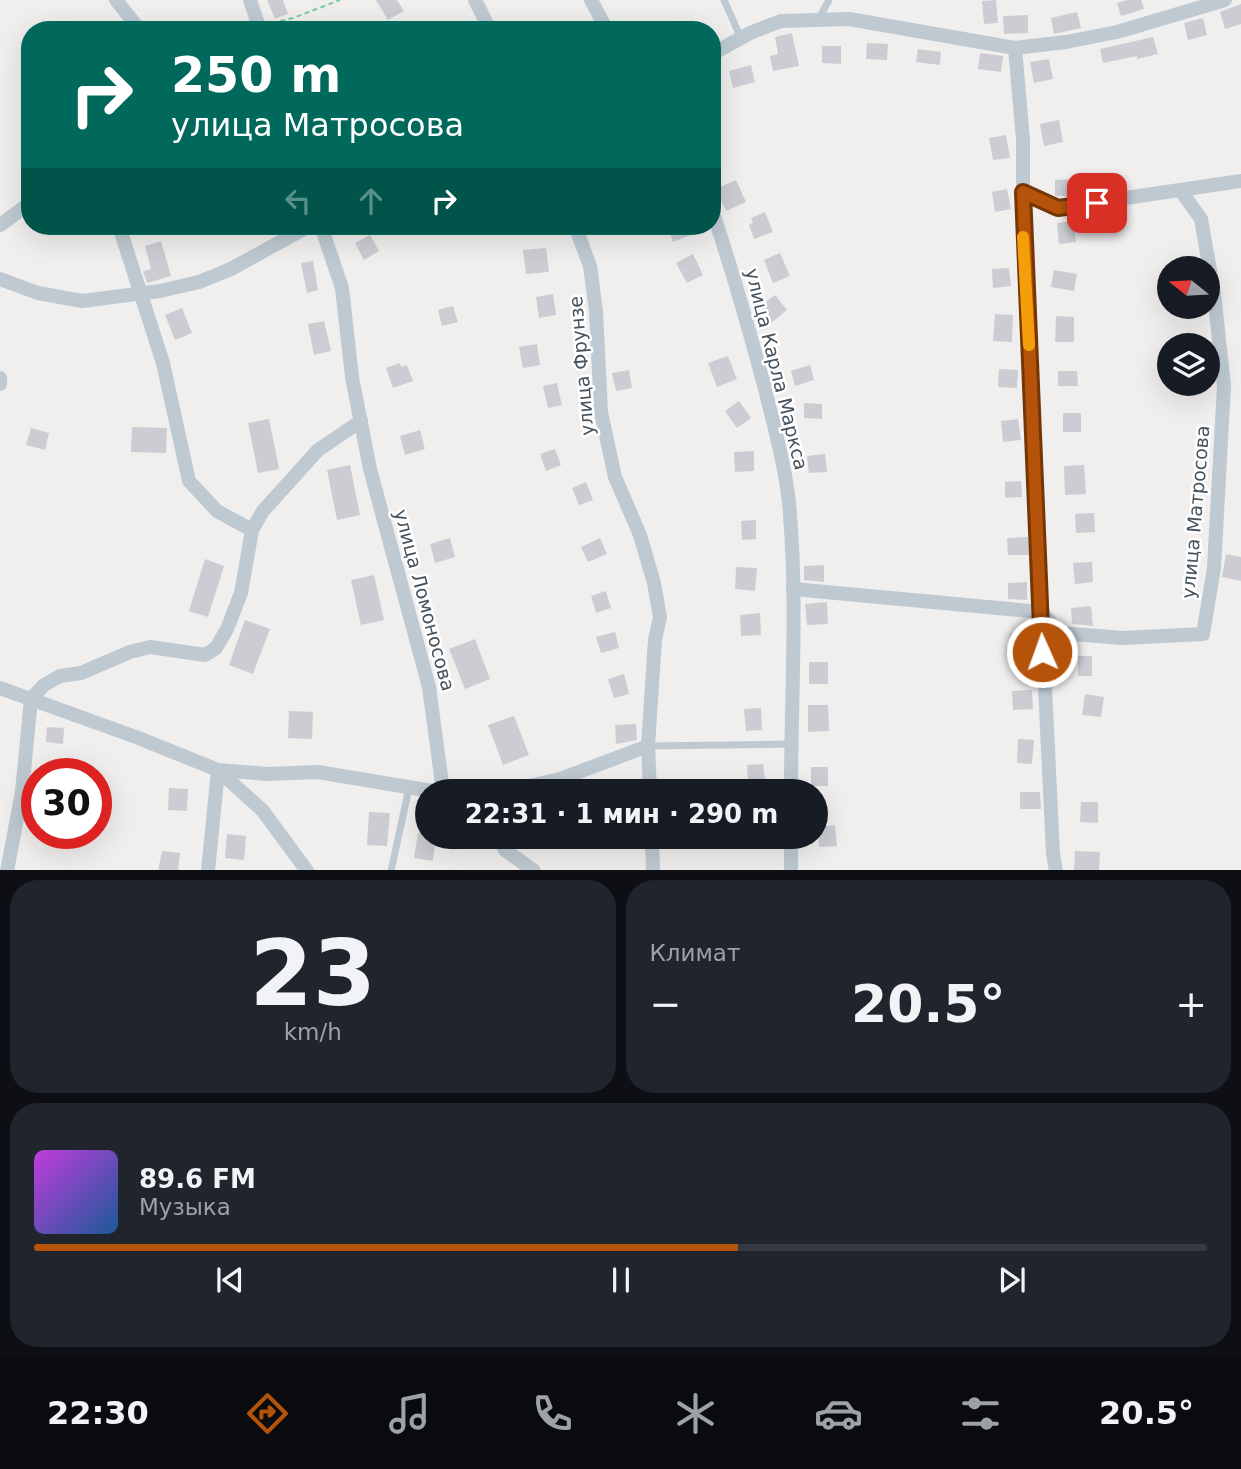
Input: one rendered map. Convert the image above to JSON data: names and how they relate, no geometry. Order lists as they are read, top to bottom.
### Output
{
  "streets": {
    "street": [
      "улица Фрунзе",
      "улица Карла Маркса",
      "улица Матросова",
      "улица Ломоносова"
    ]
  },
  "north": "left",
  "page": {
    "turn": ["250 m", "улица Матросова"],
    "limit": "30",
    "trip": "22:31 · 1 мин · 290 m",
    "tile": [
      ["23", "km/h"],
      "Климат"
    ],
    "heat": ["−", "20.5°", "+"],
    "song": ["89.6 FM", "Музыка"],
    "tabs": ["22:30", "20.5°"]
  }
}
